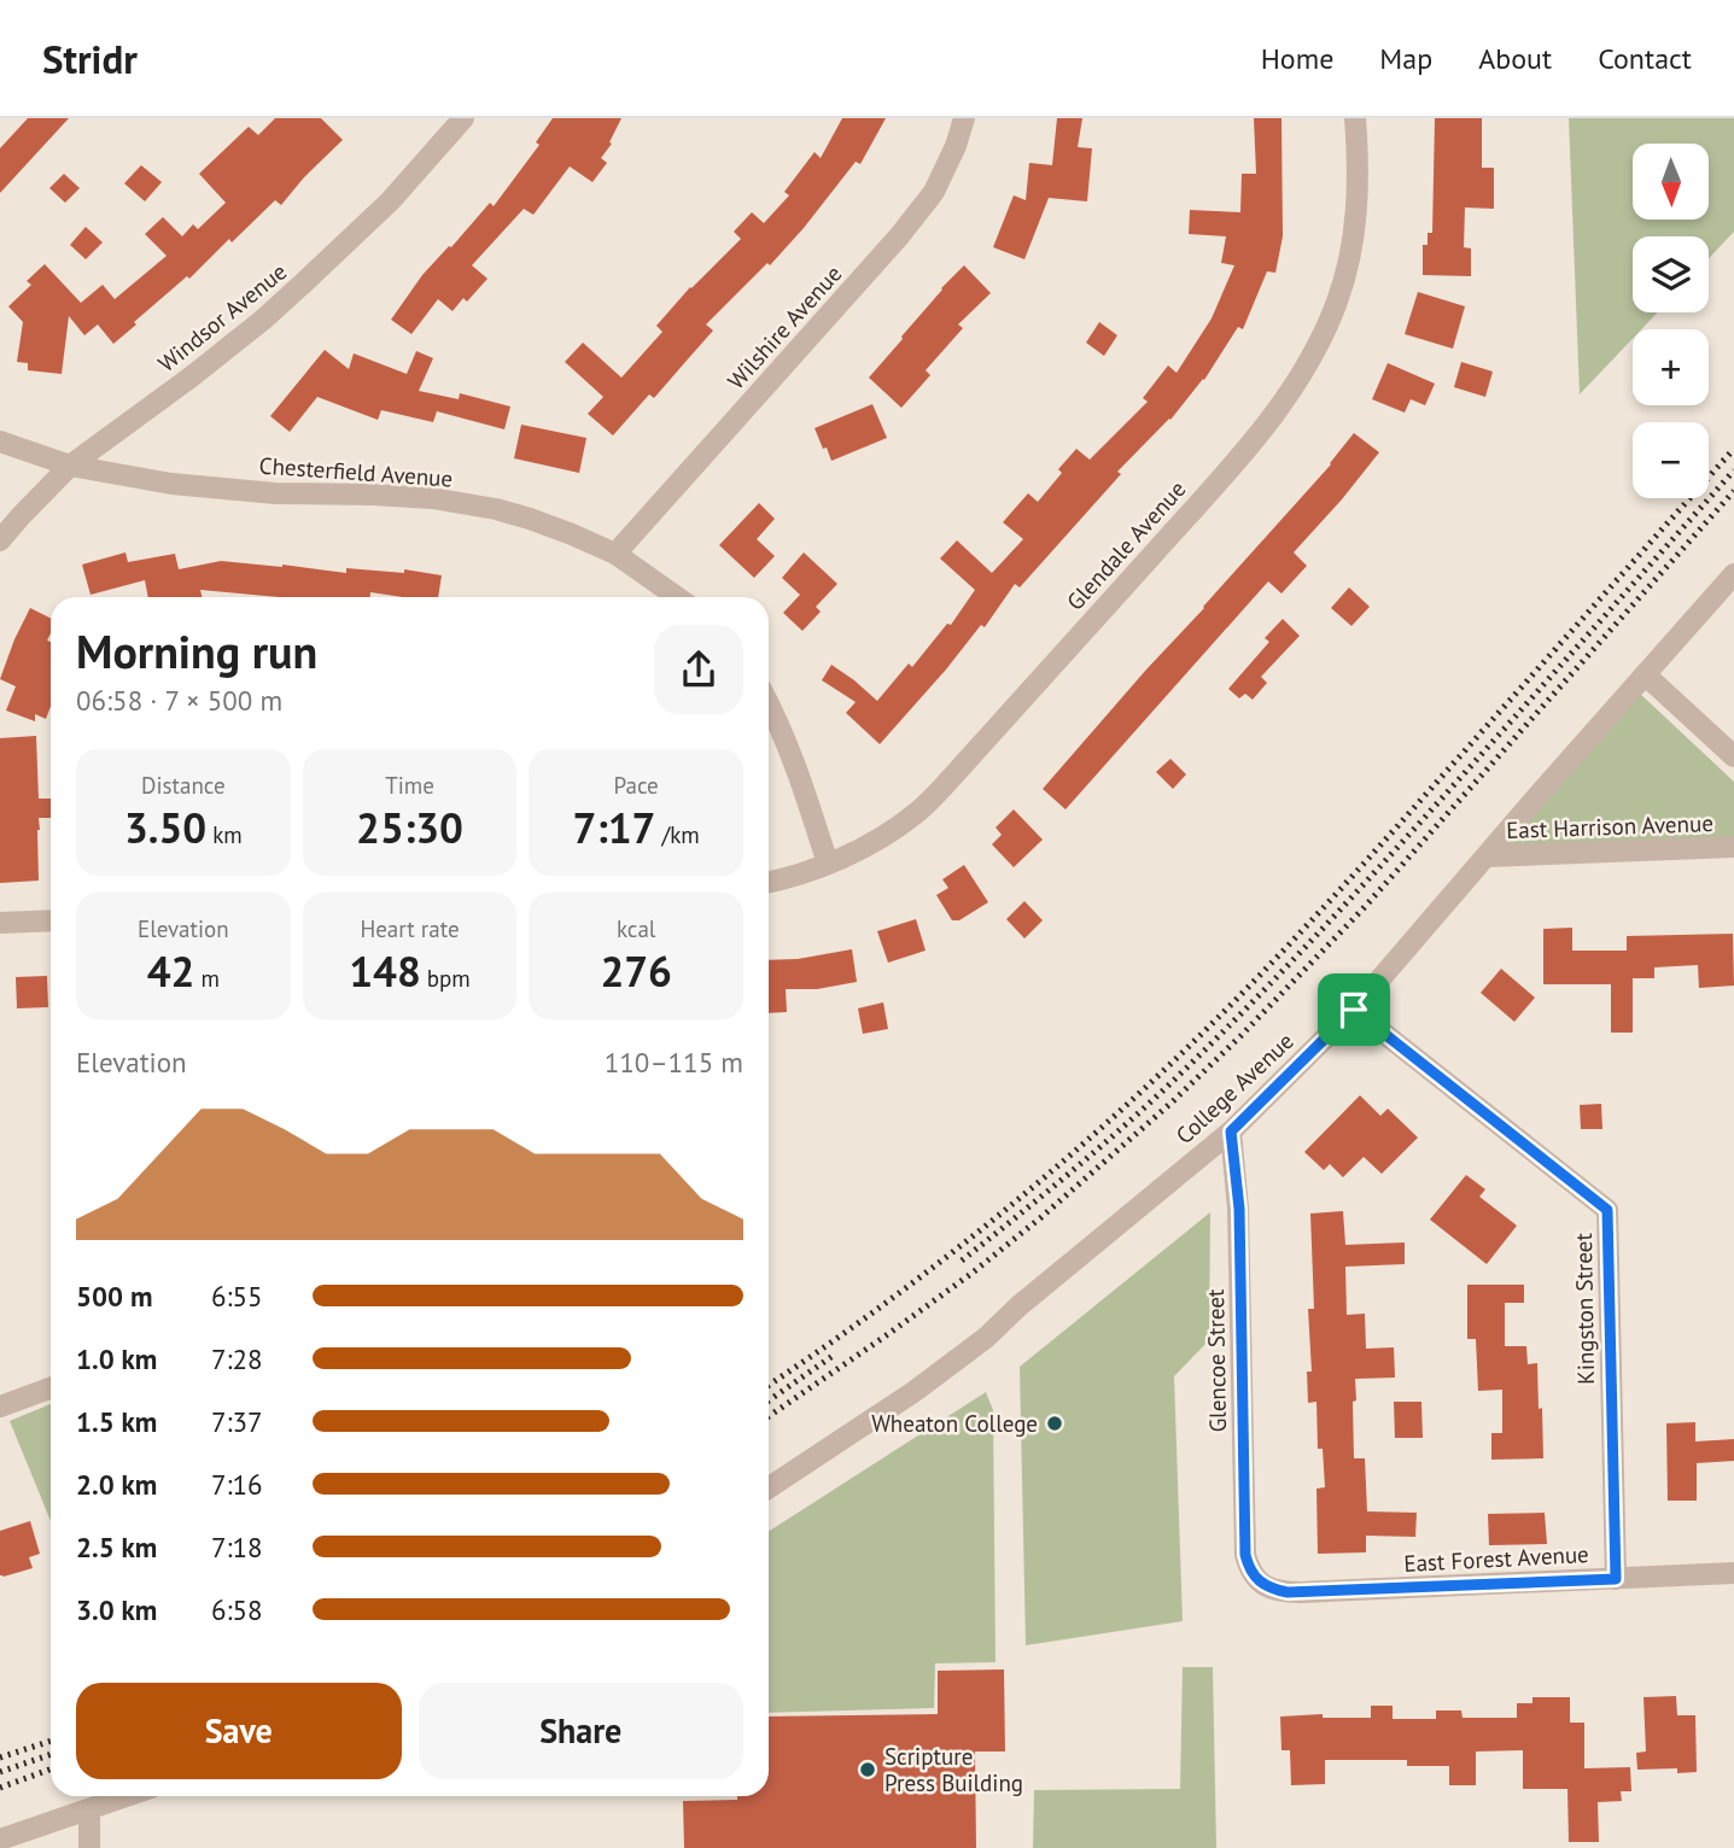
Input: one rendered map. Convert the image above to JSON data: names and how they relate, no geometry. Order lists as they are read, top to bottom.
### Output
{
  "streets": {
    "street": [
      "Windsor Avenue",
      "Wilshire Avenue",
      "Chesterfield Avenue",
      "Glendale Avenue",
      "East Harrison Avenue",
      "College Avenue",
      "Kingston Street",
      "Glencoe Street",
      "East Forest Avenue"
    ]
  },
  "crossings": [
    ["Windsor Avenue", "Chesterfield Avenue"],
    ["Wilshire Avenue", "Chesterfield Avenue"],
    ["East Harrison Avenue", "College Avenue"],
    ["College Avenue", "Kingston Street"],
    ["College Avenue", "Glencoe Street"],
    ["Kingston Street", "East Forest Avenue"],
    ["Glencoe Street", "East Forest Avenue"]
  ],
  "places": ["Wheaton College", "Scripture Press Building"],
  "north": "bottom",
  "page": {
    "header": "Stridr",
    "nav": [
      "Home",
      "Map",
      "About",
      "Contact"
    ],
    "map_buttons": ["+", "−"],
    "heading": ["Morning run", "06:58 · 7 × 500 m"],
    "stats": [
      ["Distance", "3.50 km"],
      ["Time", "25:30"],
      ["Pace", "7:17 /km"],
      ["Elevation", "42 m"],
      ["Heart rate", "148 bpm"],
      ["kcal", "276"]
    ],
    "chart": ["Elevation", "110–115 m"],
    "list": [
      {
        "name": "500 m",
        "note": "6:55"
      },
      {
        "name": "1.0 km",
        "note": "7:28"
      },
      {
        "name": "1.5 km",
        "note": "7:37"
      },
      {
        "name": "2.0 km",
        "note": "7:16"
      },
      {
        "name": "2.5 km",
        "note": "7:18"
      },
      {
        "name": "3.0 km",
        "note": "6:58"
      }
    ],
    "buttons": ["Save", "Share"]
  }
}
